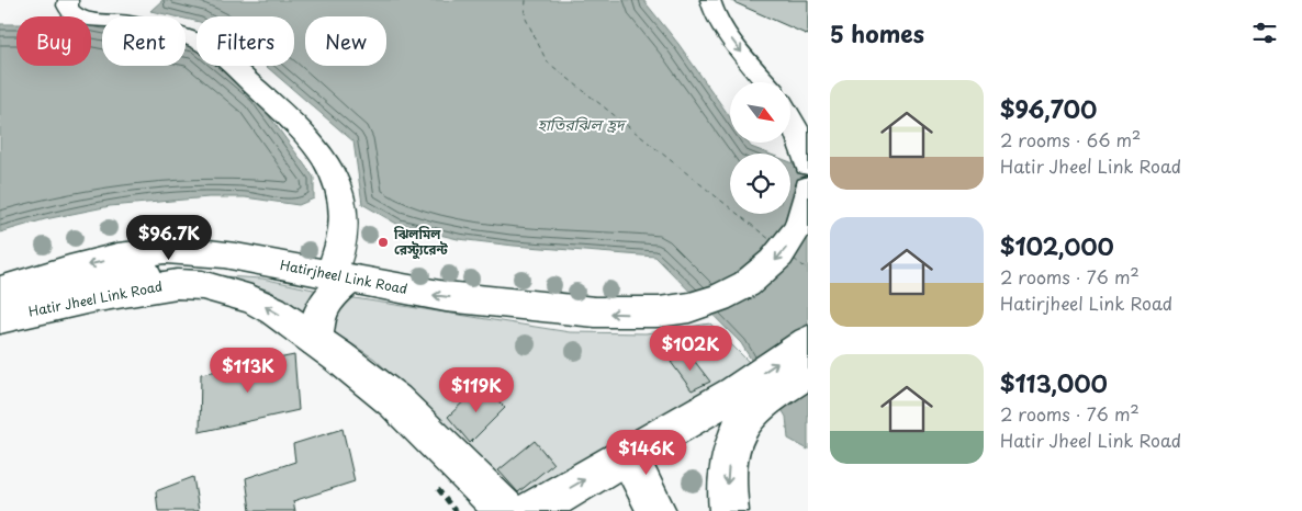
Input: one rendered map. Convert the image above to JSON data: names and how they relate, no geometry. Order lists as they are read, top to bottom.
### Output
{
  "streets": {
    "main road": ["Hatirjheel Link Road", "Hatir Jheel Link Road"]
  },
  "crossings": [
    ["Hatirjheel Link Road", "Hatir Jheel Link Road"]
  ],
  "water": ["হাতিরঝিল হ্রদ"],
  "places": ["ঝিলমিল রেস্ট্যুরেন্ট"],
  "north": "bottom right",
  "page": {
    "heading": "5 homes",
    "chip": [
      "Buy",
      "Rent",
      "Filters",
      "New"
    ],
    "list": [
      {
        "name": "$96,700",
        "note": "2 rooms · 66 m² · Hatir Jheel Link Road"
      },
      {
        "name": "$102,000",
        "note": "2 rooms · 76 m² · Hatirjheel Link Road"
      },
      {
        "name": "$113,000",
        "note": "2 rooms · 76 m² · Hatir Jheel Link Road"
      }
    ],
    "price": [
      "$96.7K",
      "$102K",
      "$113K",
      "$119K",
      "$146K"
    ]
  }
}
